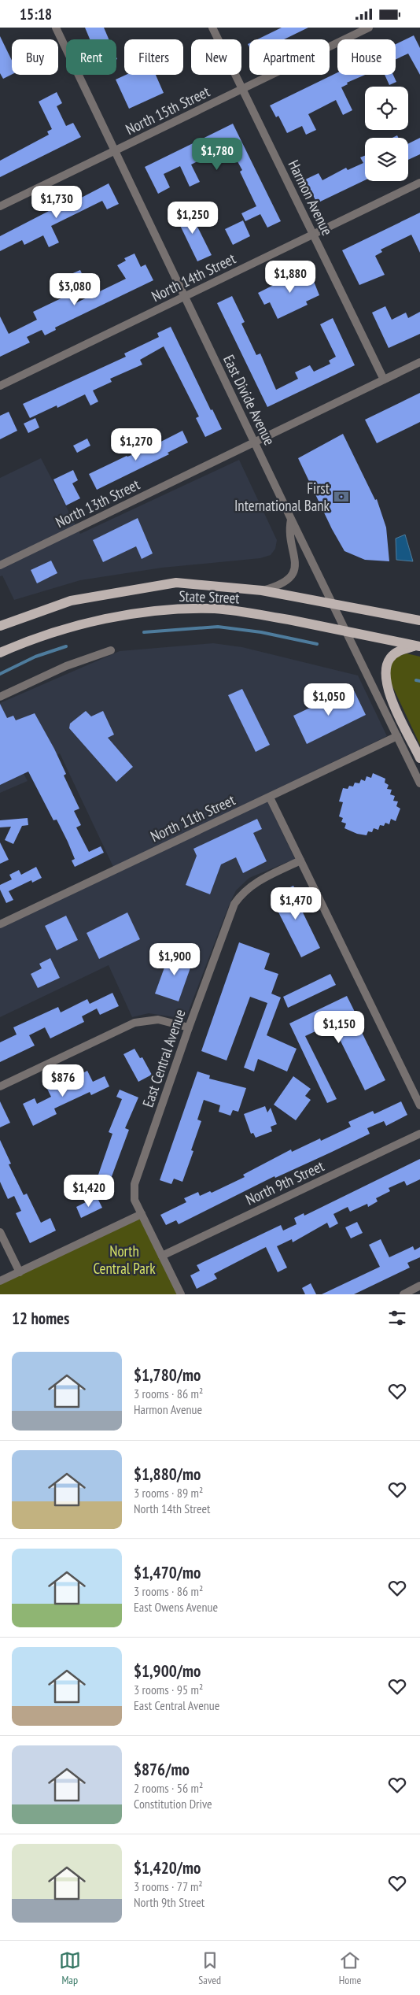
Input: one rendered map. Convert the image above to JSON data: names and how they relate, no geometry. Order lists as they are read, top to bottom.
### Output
{
  "streets": {
    "main road": ["State Street"],
    "street": [
      "North 15th Street",
      "Harmon Avenue",
      "North 14th Street",
      "East Divide Avenue",
      "North 13th Street",
      "North 11th Street",
      "East Central Avenue",
      "North 9th Street"
    ]
  },
  "crossings": [
    ["North 15th Street", "Harmon Avenue"],
    ["North 15th Street", "East Divide Avenue"],
    ["Harmon Avenue", "North 14th Street"],
    ["Harmon Avenue", "North 13th Street"],
    ["North 14th Street", "East Divide Avenue"],
    ["East Divide Avenue", "North 13th Street"],
    ["East Divide Avenue", "State Street"],
    ["East Divide Avenue", "North 11th Street"],
    ["East Central Avenue", "North 9th Street"]
  ],
  "parks": ["North Central Park"],
  "places": {
    "bank": ["First International Bank"]
  },
  "page": {
    "status": "15:18",
    "chip": [
      "Buy",
      "Rent",
      "Filters",
      "New",
      "Apartment",
      "House"
    ],
    "price": [
      "$1,780",
      "$1,730",
      "$1,250",
      "$1,880",
      "$3,080",
      "$1,270",
      "$1,050",
      "$1,470",
      "$1,900",
      "$1,150",
      "$876",
      "$1,420"
    ],
    "heading": "12 homes",
    "list": [
      {
        "name": "$1,780/mo",
        "note": "3 rooms · 86 m² · Harmon Avenue"
      },
      {
        "name": "$1,880/mo",
        "note": "3 rooms · 89 m² · North 14th Street"
      },
      {
        "name": "$1,470/mo",
        "note": "3 rooms · 86 m² · East Owens Avenue"
      },
      {
        "name": "$1,900/mo",
        "note": "3 rooms · 95 m² · East Central Avenue"
      },
      {
        "name": "$876/mo",
        "note": "2 rooms · 56 m² · Constitution Drive"
      },
      {
        "name": "$1,420/mo",
        "note": "3 rooms · 77 m² · North 9th Street"
      }
    ],
    "tabs": ["Map", "Saved", "Home"]
  }
}
